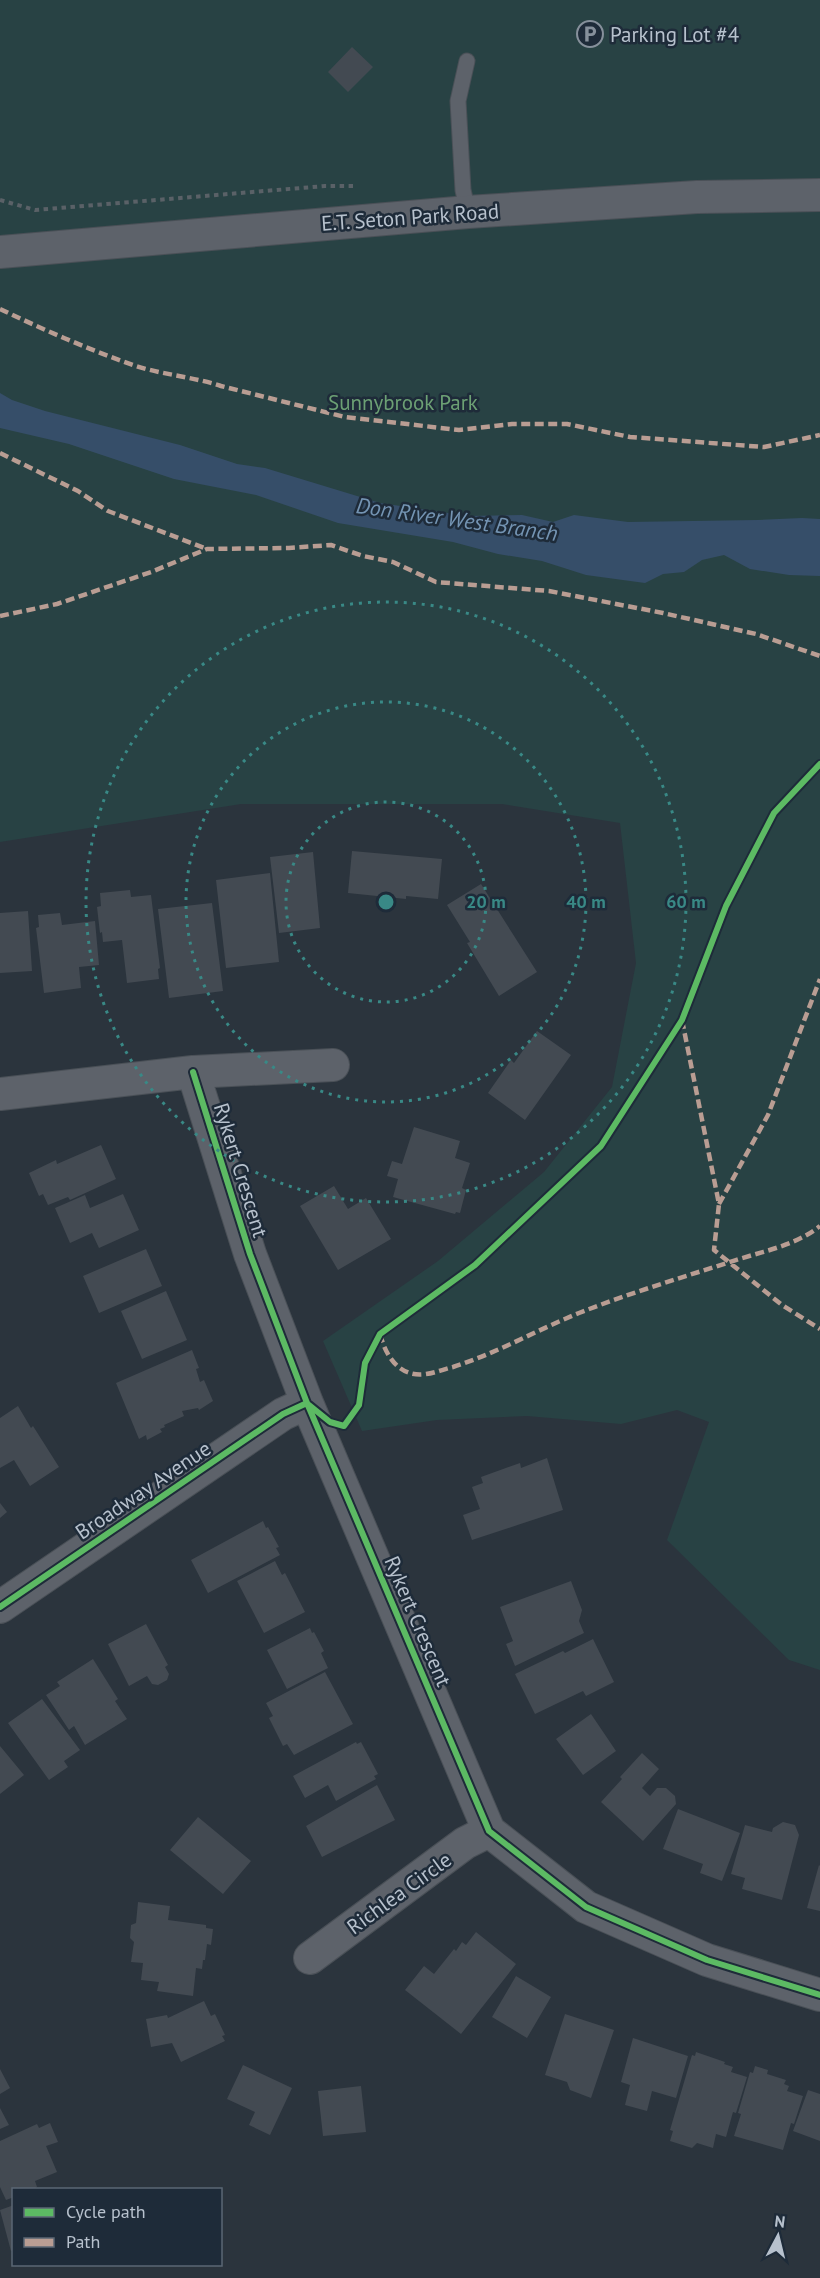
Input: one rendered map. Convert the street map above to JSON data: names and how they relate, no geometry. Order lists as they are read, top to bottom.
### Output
{
  "streets": {
    "street": [
      "E.T. Seton Park Road",
      "Rykert Crescent",
      "Broadway Avenue",
      "Richlea Circle"
    ]
  },
  "crossings": [
    ["Rykert Crescent", "Broadway Avenue"],
    ["Rykert Crescent", "Richlea Circle"]
  ],
  "water": ["Don River West Branch"],
  "parks": ["Sunnybrook Park"],
  "places": {
    "parking": ["Parking Lot #4"]
  },
  "legend": ["Cycle path", "Path"],
  "north": "top",
  "rings": ["20 m", "40 m", "60 m"]
}
